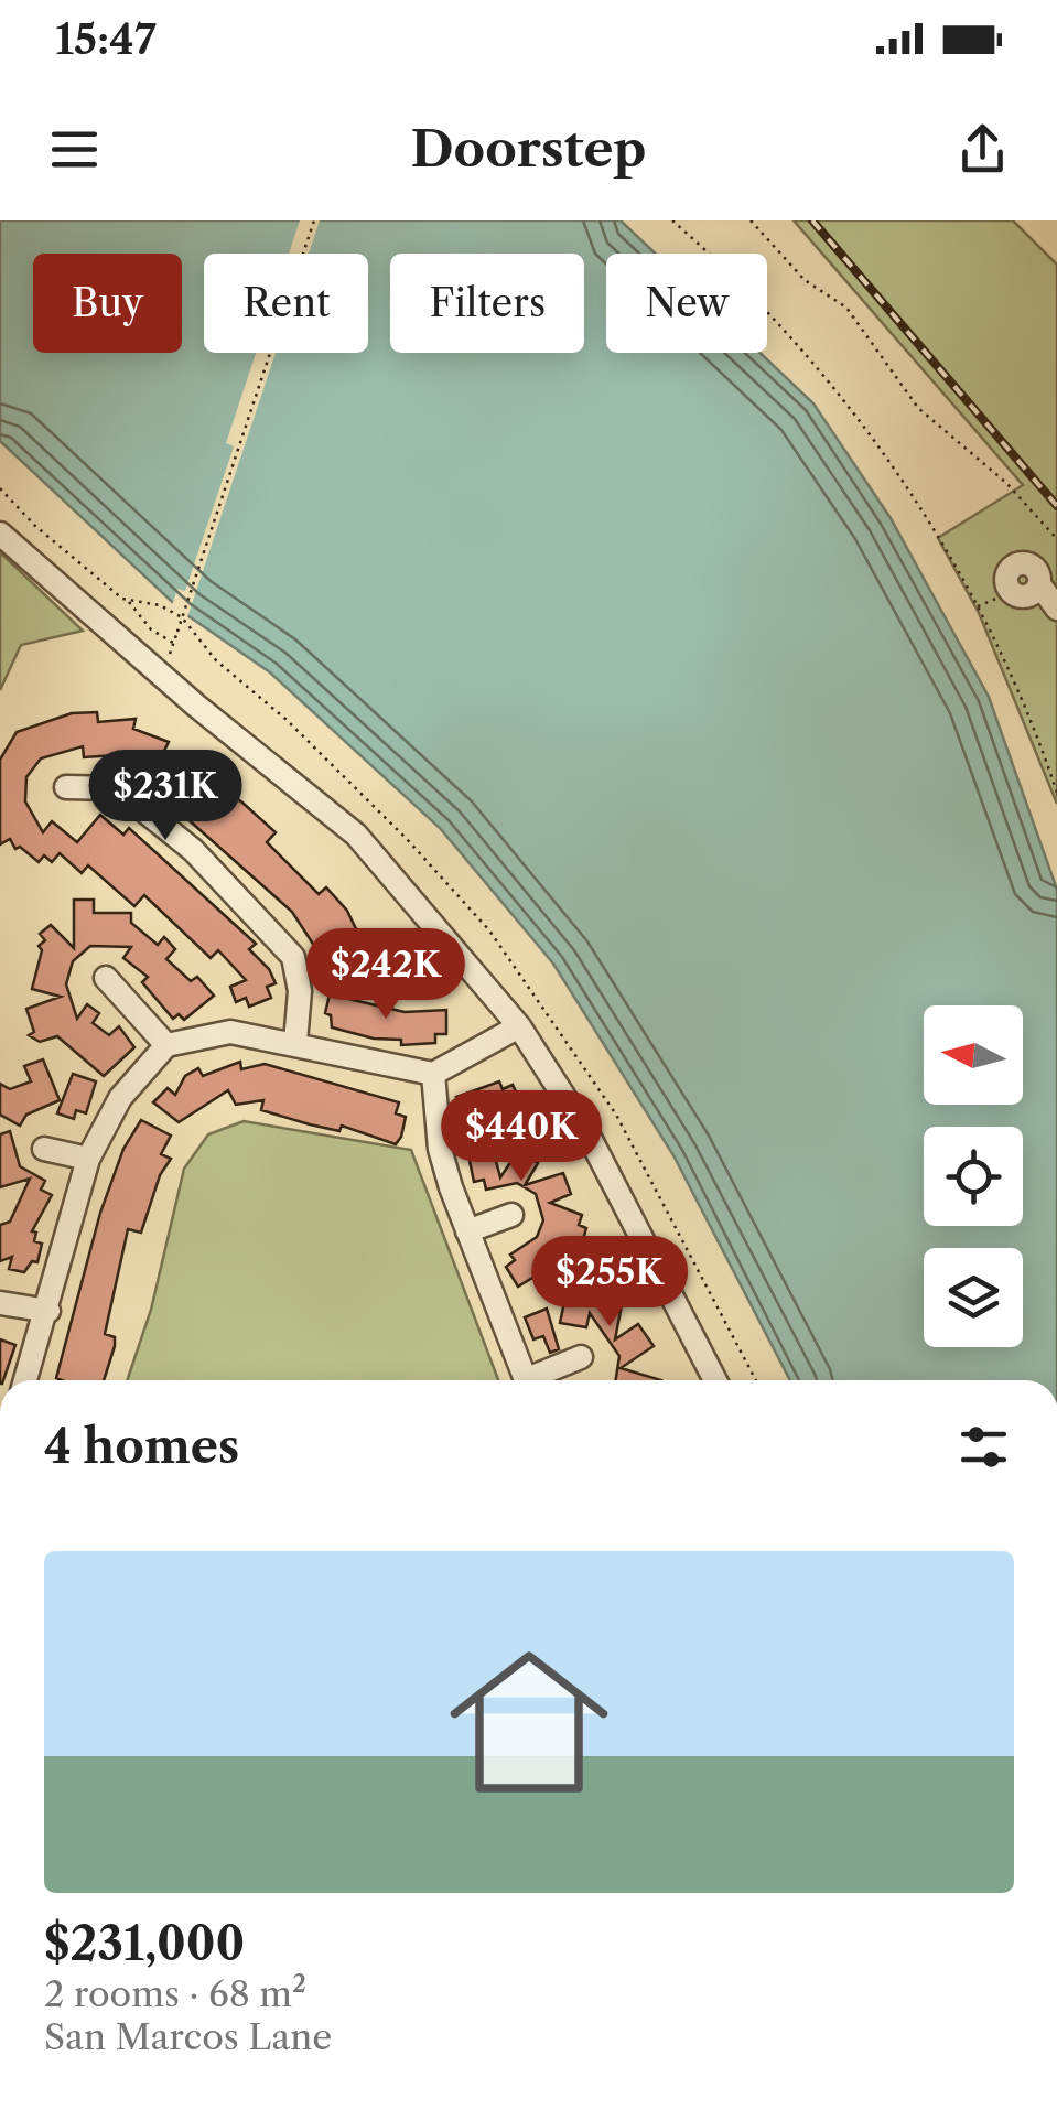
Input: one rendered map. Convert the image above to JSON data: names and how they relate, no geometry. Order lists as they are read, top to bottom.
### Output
{
  "north": "left",
  "page": {
    "status": "15:47",
    "header": "Doorstep",
    "chip": [
      "Buy",
      "Rent",
      "Filters",
      "New"
    ],
    "price": [
      "$231K",
      "$242K",
      "$440K",
      "$255K"
    ],
    "heading": "4 homes",
    "list": [
      {
        "name": "$231,000",
        "note": "2 rooms · 68 m² · San Marcos Lane"
      }
    ]
  }
}
